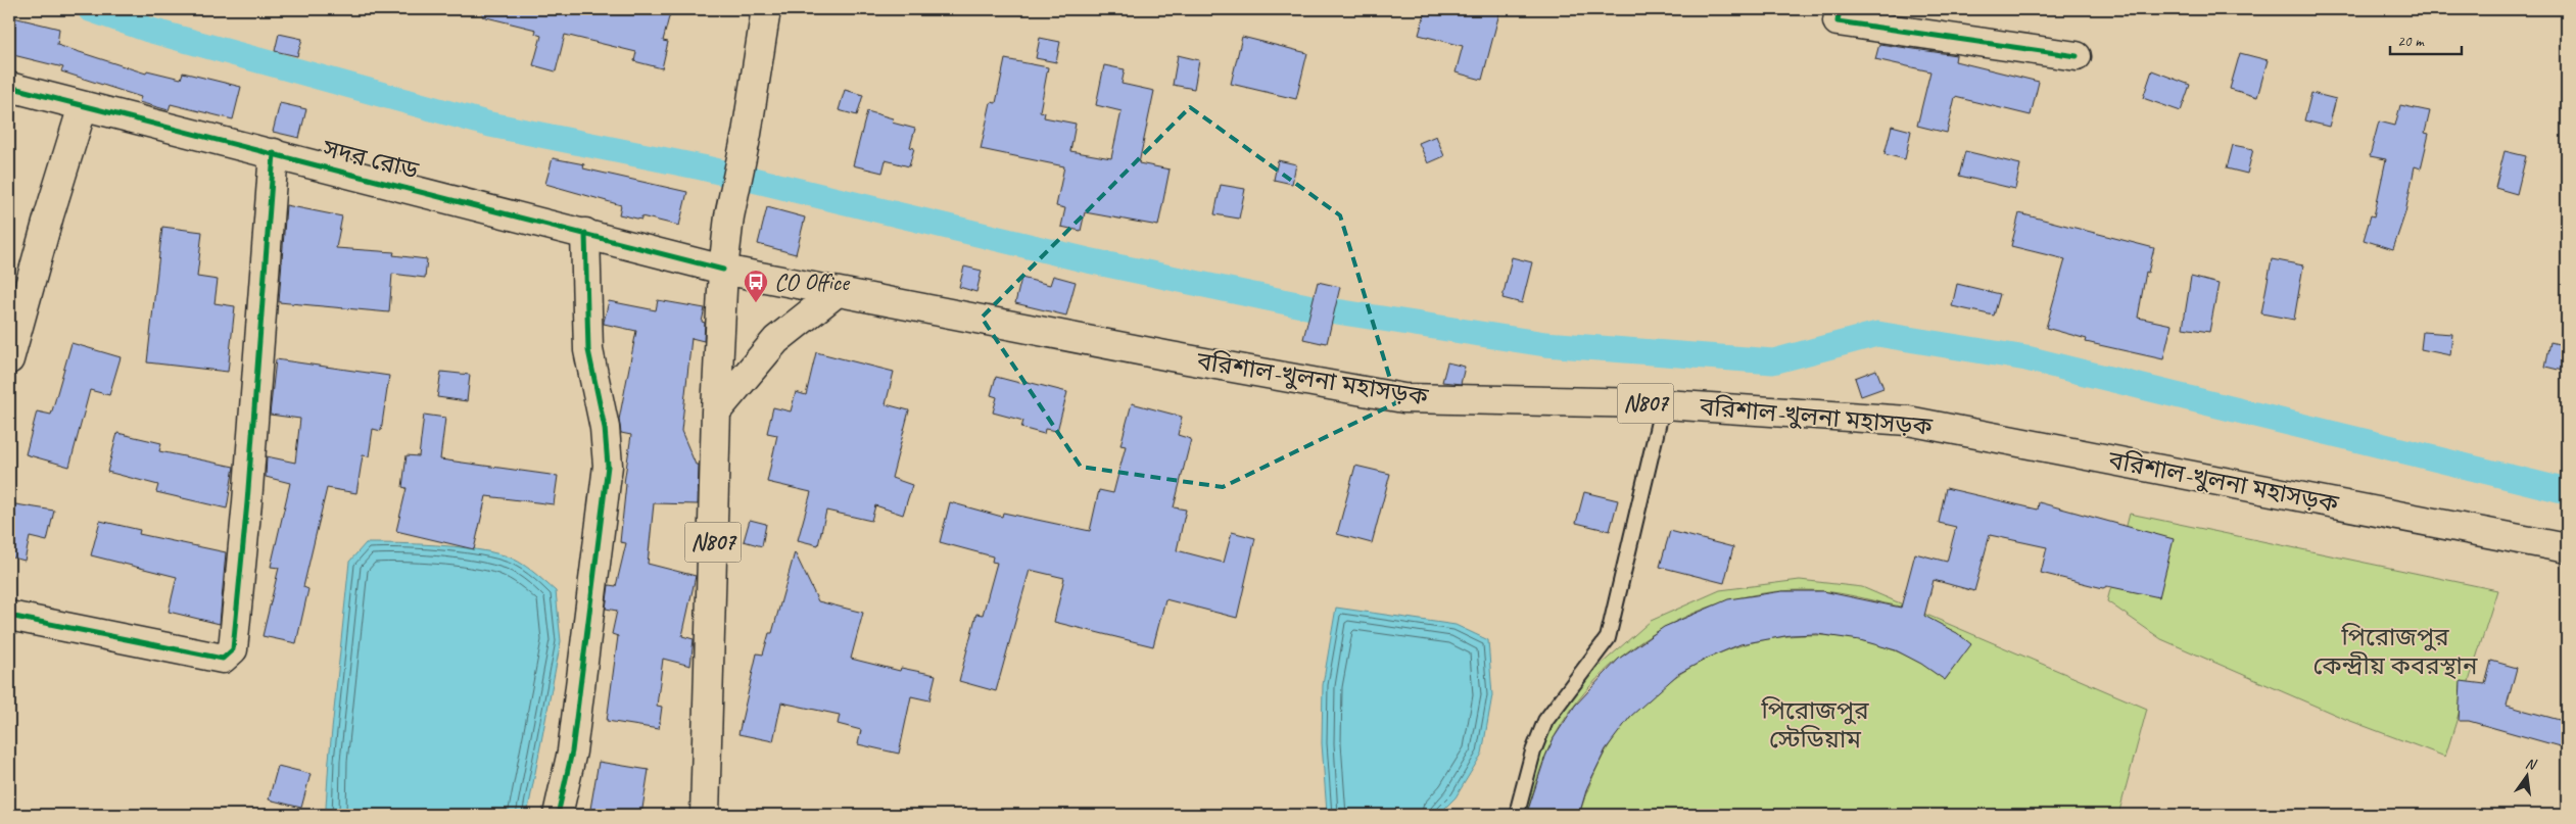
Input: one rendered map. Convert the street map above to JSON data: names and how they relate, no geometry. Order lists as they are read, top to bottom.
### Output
{
  "streets": {
    "main road": ["সদর রোড", "বরিশাল-খুলনা মহাসড়ক", "N807"]
  },
  "crossings": [
    ["সদর রোড", "বরিশাল-খুলনা মহাসড়ক"],
    ["সদর রোড", "N807"],
    ["বরিশাল-খুলনা মহাসড়ক", "N807"]
  ],
  "parks": ["পিরোজপুর কেন্দ্রীয় কবরস্থান", "পিরোজপুর স্টেডিয়াম"],
  "places": {
    "bus stop": ["CO Office"]
  },
  "scale_bar": "20 m",
  "north": "top"
}
